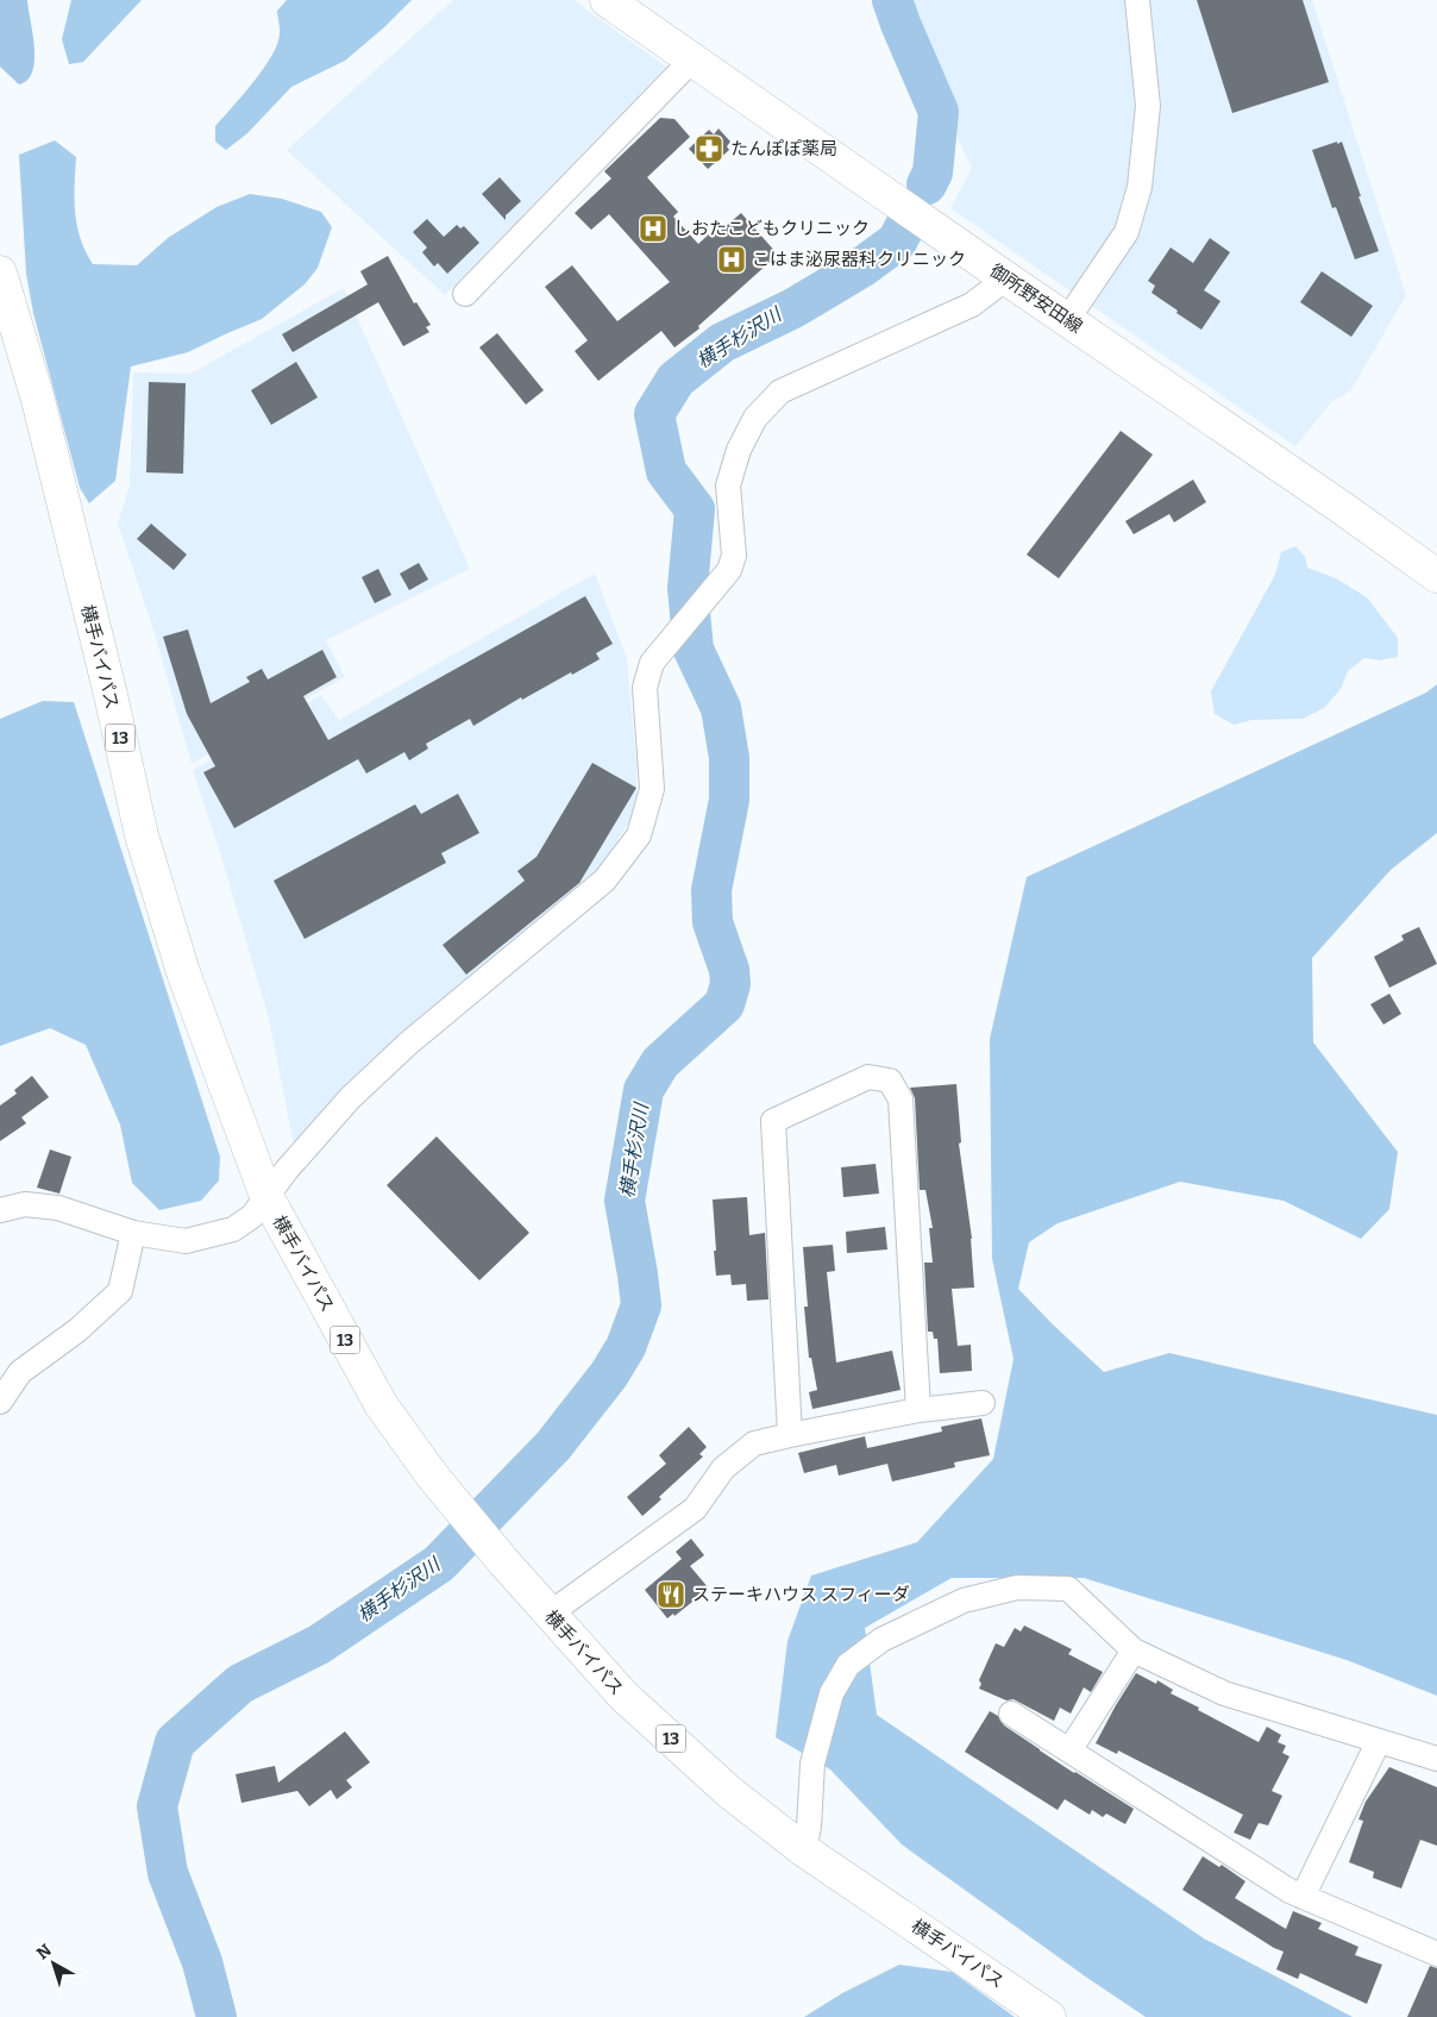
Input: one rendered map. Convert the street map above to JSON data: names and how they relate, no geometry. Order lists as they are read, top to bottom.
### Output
{
  "streets": {
    "main road": ["御所野安田線", "横手バイパス", "13"]
  },
  "water": ["横手杉沢川"],
  "places": {
    "pharmacy": ["たんぽぽ薬局"],
    "hospital": ["しおたこどもクリニック", "こはま泌尿器科クリニック"],
    "restaurant": ["ステーキハウス スフィーダ"]
  },
  "north": "top left"
}
